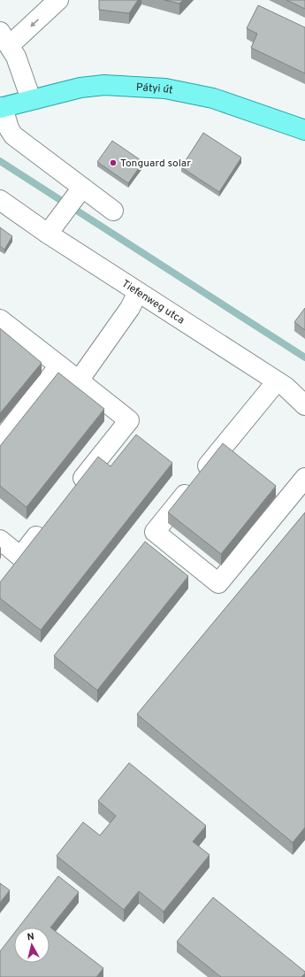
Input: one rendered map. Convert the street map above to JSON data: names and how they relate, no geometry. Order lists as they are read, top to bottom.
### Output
{
  "streets": {
    "main road": ["Pátyi út"],
    "street": ["Tiefenweg utca"]
  },
  "places": ["Tonguard solar"],
  "north": "top"
}
